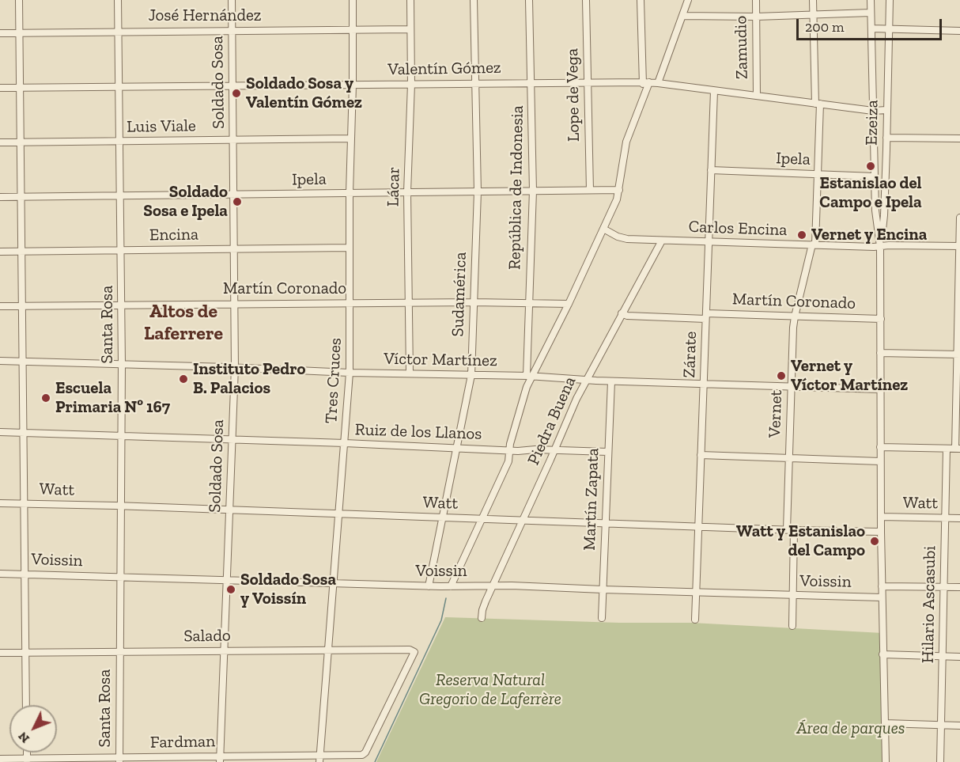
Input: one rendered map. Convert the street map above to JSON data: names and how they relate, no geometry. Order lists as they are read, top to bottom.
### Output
{
  "streets": {
    "street": [
      "José Hernández",
      "Zamudio",
      "Valentín Gómez",
      "Soldado Sosa",
      "Lope de Vega",
      "Ezeiza",
      "Luis Viale",
      "Ipela",
      "Lácar",
      "República de Indonesia",
      "Carlos Encina",
      "Encina",
      "Martín Coronado",
      "Sudamérica",
      "Santa Rosa",
      "Zárate",
      "Víctor Martínez",
      "Tres Cruces",
      "Vernet",
      "Piedra Buena",
      "Ruiz de los Llanos",
      "Watt",
      "Martín Zapata",
      "Voissin",
      "Hilario Ascasubi",
      "Salado",
      "Fardman"
    ]
  },
  "crossings": [
    ["José Hernández", "Soldado Sosa"],
    ["José Hernández", "Lácar"],
    ["José Hernández", "Santa Rosa"],
    ["José Hernández", "Tres Cruces"],
    ["Zamudio", "Valentín Gómez"],
    ["Valentín Gómez", "Soldado Sosa"],
    ["Valentín Gómez", "Lope de Vega"],
    ["Valentín Gómez", "Ezeiza"],
    ["Valentín Gómez", "Lácar"],
    ["Valentín Gómez", "República de Indonesia"],
    ["Valentín Gómez", "Sudamérica"],
    ["Valentín Gómez", "Santa Rosa"],
    ["Valentín Gómez", "Zárate"],
    ["Valentín Gómez", "Tres Cruces"],
    ["Valentín Gómez", "Vernet"],
    ["Soldado Sosa", "Luis Viale"],
    ["Soldado Sosa", "Ipela"],
    ["Soldado Sosa", "Encina"],
    ["Soldado Sosa", "Martín Coronado"],
    ["Soldado Sosa", "Víctor Martínez"],
    ["Soldado Sosa", "Ruiz de los Llanos"],
    ["Soldado Sosa", "Watt"],
    ["Soldado Sosa", "Voissin"],
    ["Soldado Sosa", "Salado"],
    ["Soldado Sosa", "Fardman"],
    ["Lope de Vega", "Ipela"],
    ["Ezeiza", "Carlos Encina"],
    ["Luis Viale", "Santa Rosa"],
    ["Luis Viale", "Tres Cruces"],
    ["Ipela", "Lácar"],
    ["Ipela", "República de Indonesia"],
    ["Ipela", "Sudamérica"],
    ["Ipela", "Santa Rosa"],
    ["Ipela", "Zárate"],
    ["Ipela", "Tres Cruces"],
    ["Ipela", "Vernet"],
    ["Lácar", "Martín Coronado"],
    ["Lácar", "Víctor Martínez"],
    ["República de Indonesia", "Martín Coronado"],
    ["República de Indonesia", "Víctor Martínez"],
    ["Carlos Encina", "Zárate"],
    ["Carlos Encina", "Vernet"],
    ["Carlos Encina", "Piedra Buena"],
    ["Encina", "Santa Rosa"],
    ["Encina", "Tres Cruces"],
    ["Martín Coronado", "Sudamérica"],
    ["Martín Coronado", "Santa Rosa"],
    ["Martín Coronado", "Zárate"],
    ["Martín Coronado", "Tres Cruces"],
    ["Martín Coronado", "Vernet"],
    ["Martín Coronado", "Piedra Buena"],
    ["Sudamérica", "Víctor Martínez"],
    ["Sudamérica", "Ruiz de los Llanos"],
    ["Sudamérica", "Watt"],
    ["Sudamérica", "Voissin"],
    ["Santa Rosa", "Víctor Martínez"],
    ["Santa Rosa", "Ruiz de los Llanos"],
    ["Santa Rosa", "Watt"],
    ["Santa Rosa", "Voissin"],
    ["Santa Rosa", "Salado"],
    ["Santa Rosa", "Fardman"],
    ["Zárate", "Víctor Martínez"],
    ["Zárate", "Watt"],
    ["Zárate", "Voissin"],
    ["Víctor Martínez", "Tres Cruces"],
    ["Víctor Martínez", "Vernet"],
    ["Víctor Martínez", "Piedra Buena"],
    ["Víctor Martínez", "Martín Zapata"],
    ["Tres Cruces", "Ruiz de los Llanos"],
    ["Tres Cruces", "Watt"],
    ["Tres Cruces", "Voissin"],
    ["Tres Cruces", "Salado"],
    ["Tres Cruces", "Fardman"],
    ["Vernet", "Watt"],
    ["Piedra Buena", "Ruiz de los Llanos"],
    ["Piedra Buena", "Watt"],
    ["Piedra Buena", "Voissin"],
    ["Ruiz de los Llanos", "Martín Zapata"],
    ["Watt", "Martín Zapata"],
    ["Watt", "Hilario Ascasubi"],
    ["Martín Zapata", "Voissin"],
    ["Salado", "Fardman"]
  ],
  "districts": ["Altos de Laferrere"],
  "parks": ["Reserva Natural Gregorio de Laferrère", "Área de parques"],
  "places": [
    "Soldado Sosa y Valentín Gómez",
    "Estanislao del Campo e Ipela",
    "Soldado Sosa e Ipela",
    "Vernet y Encina",
    "Vernet y Víctor Martínez",
    "Instituto Pedro B. Palacios",
    "Escuela Primaria Nº 167",
    "Watt y Estanislao del Campo",
    "Soldado Sosa y Voissín"
  ],
  "scale_bar": "200 m",
  "north": "bottom left"
}
